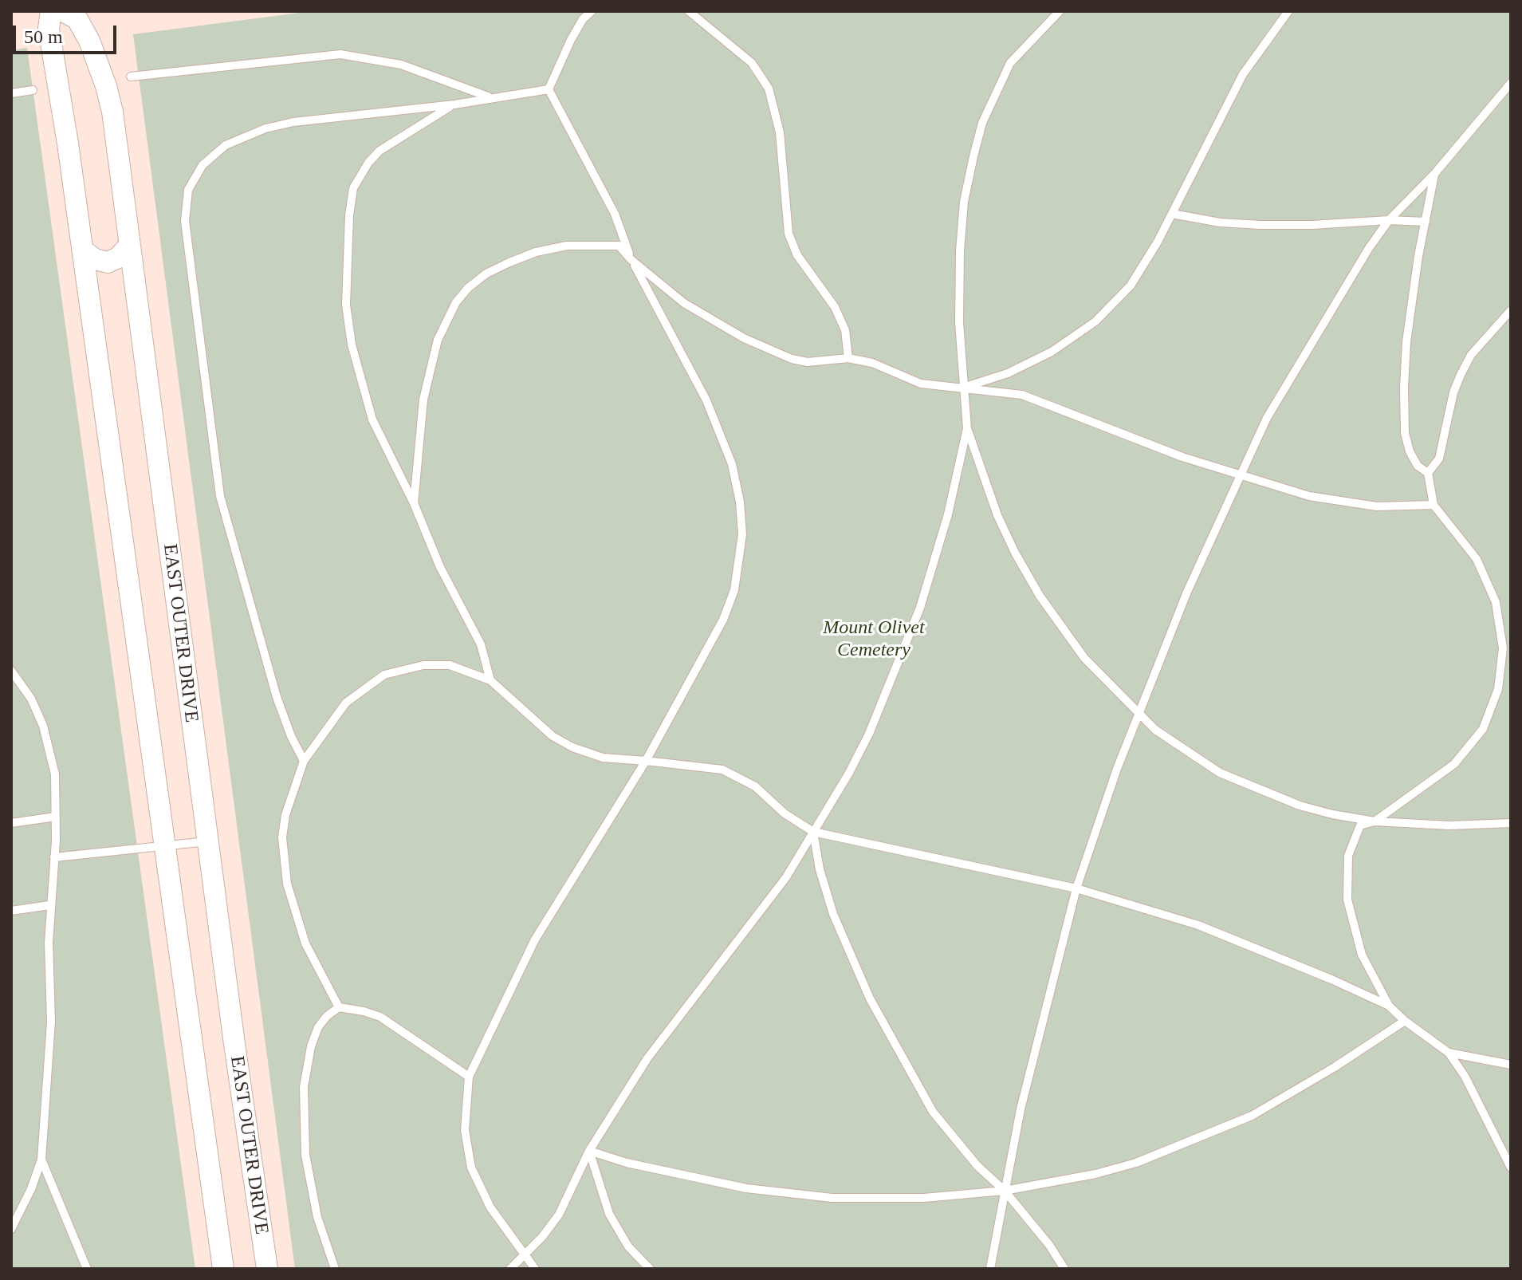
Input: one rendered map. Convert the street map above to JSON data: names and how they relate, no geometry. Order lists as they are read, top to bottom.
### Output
{
  "streets": {
    "main road": ["EAST OUTER DRIVE"]
  },
  "parks": ["Mount Olivet Cemetery"],
  "scale_bar": "50 m"
}
